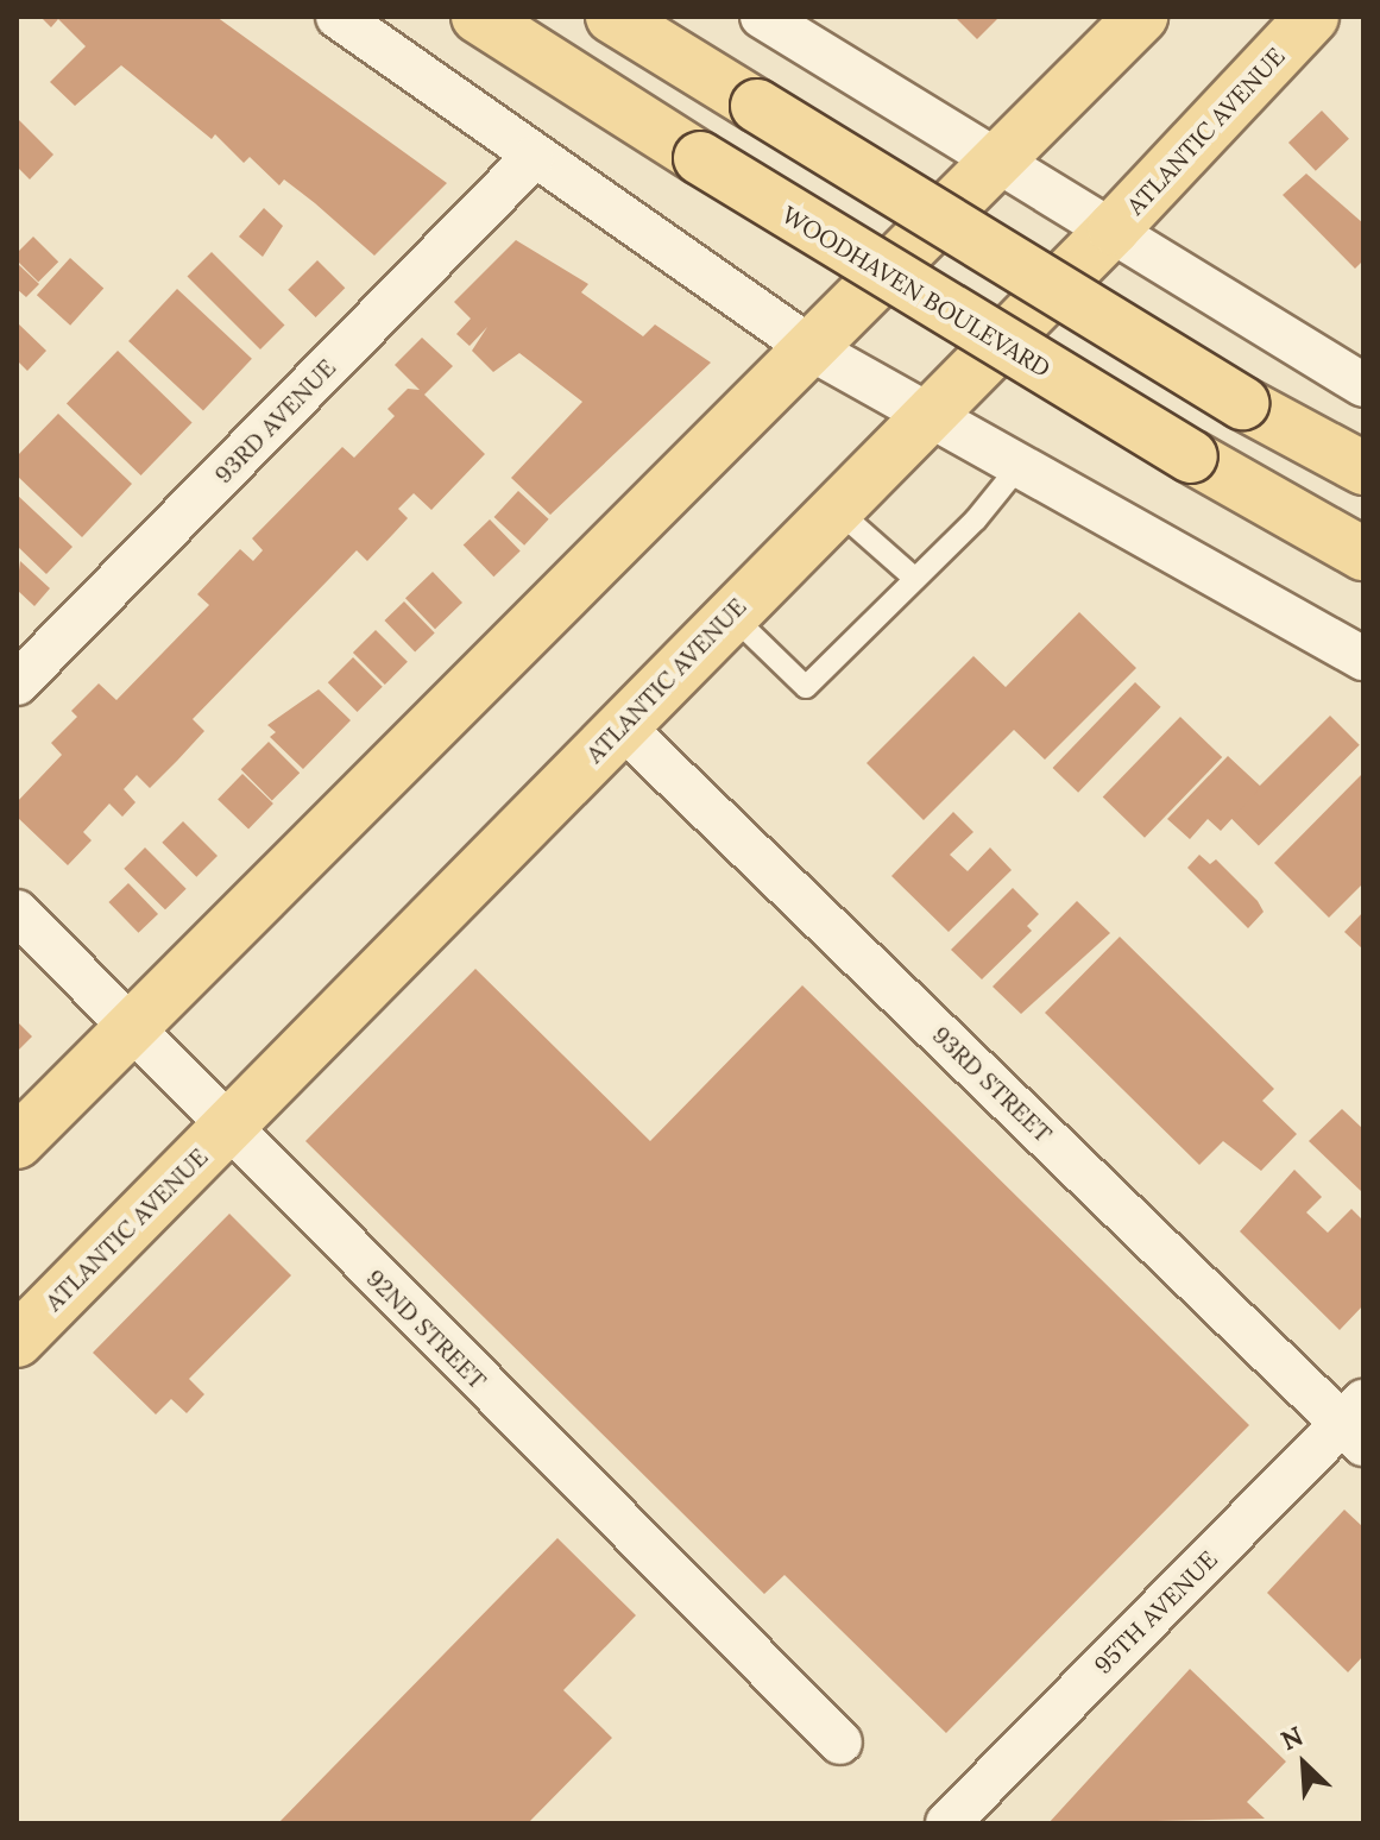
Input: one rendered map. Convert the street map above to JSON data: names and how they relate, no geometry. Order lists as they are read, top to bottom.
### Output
{
  "streets": {
    "main road": ["ATLANTIC AVENUE", "WOODHAVEN BOULEVARD"],
    "street": [
      "93RD AVENUE",
      "93RD STREET",
      "92ND STREET",
      "95TH AVENUE"
    ]
  },
  "crossings": [
    ["ATLANTIC AVENUE", "93RD STREET"],
    ["ATLANTIC AVENUE", "92ND STREET"],
    ["93RD STREET", "95TH AVENUE"]
  ],
  "north": "top left"
}
